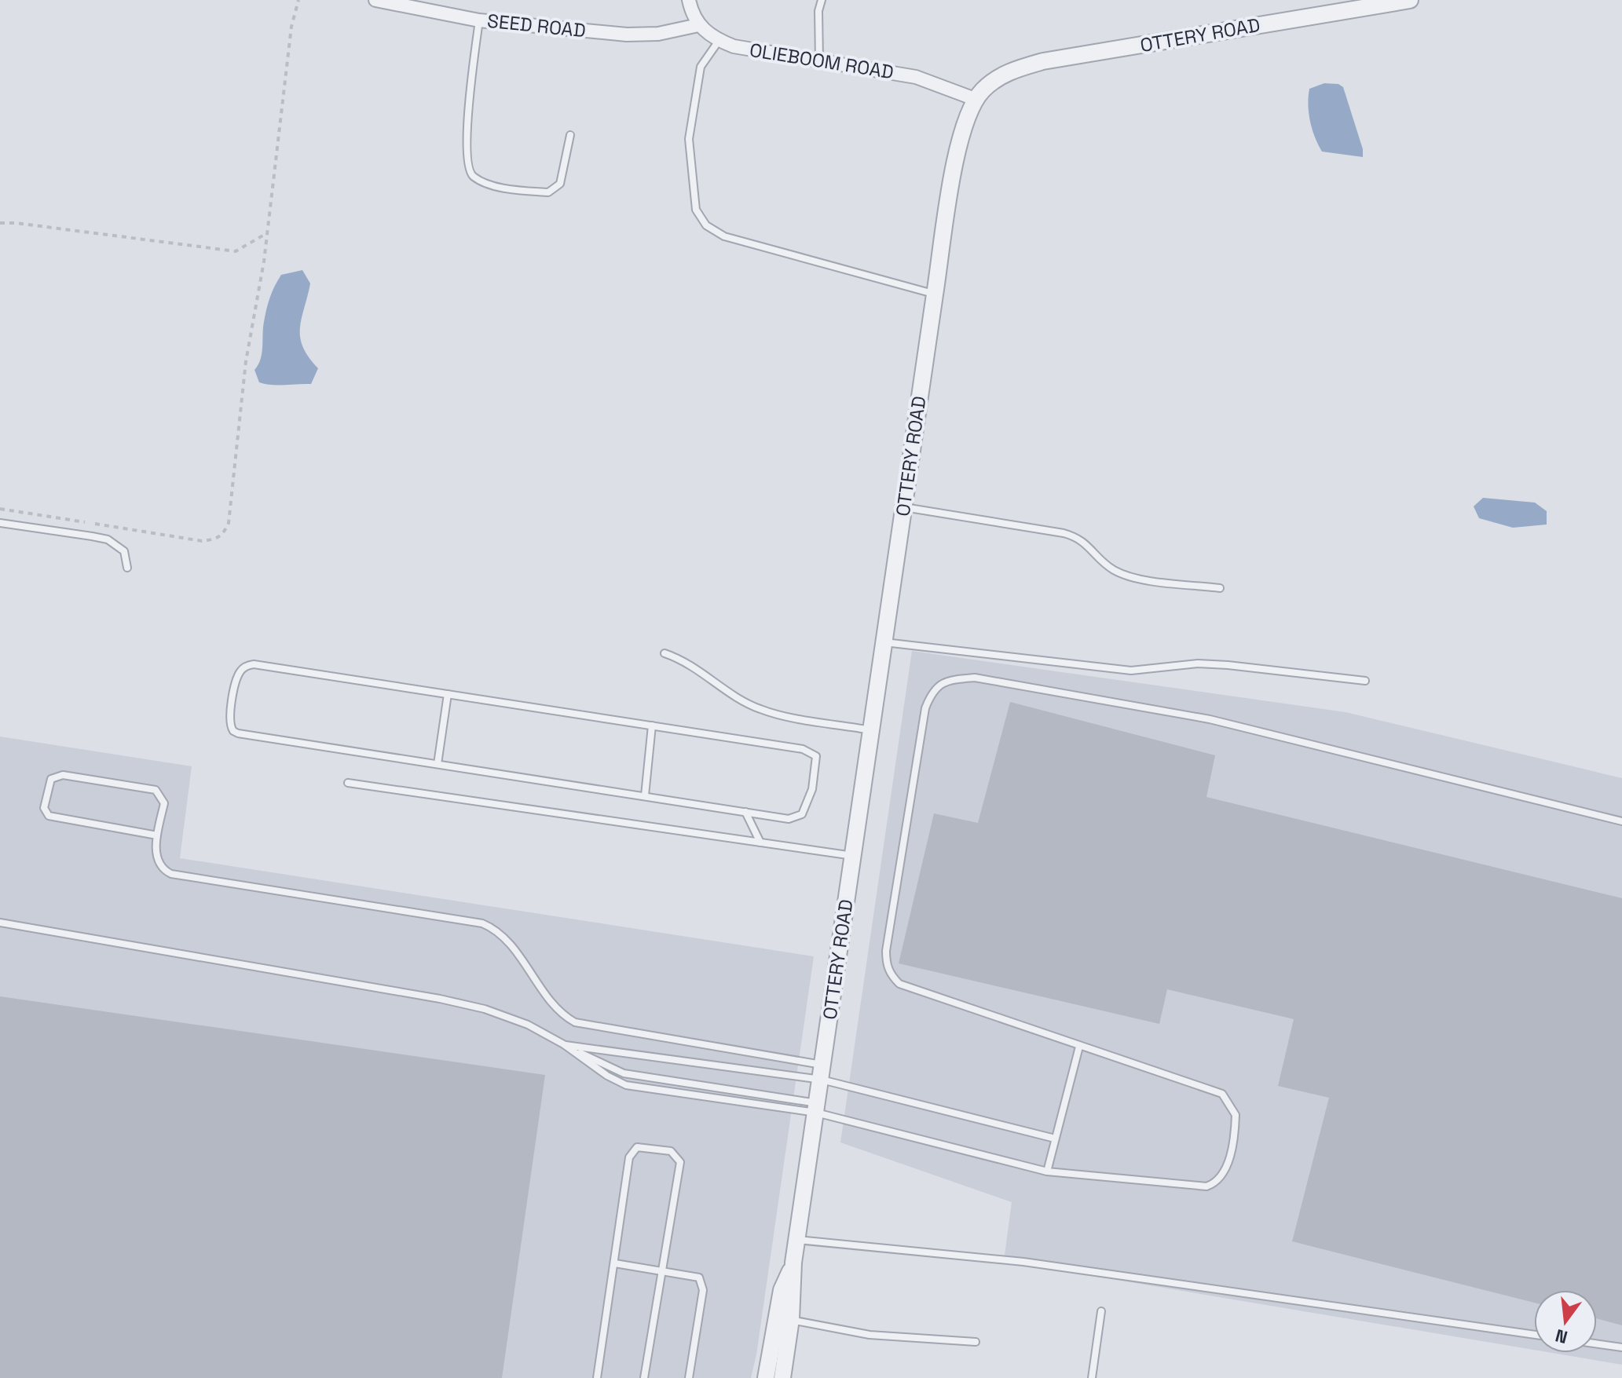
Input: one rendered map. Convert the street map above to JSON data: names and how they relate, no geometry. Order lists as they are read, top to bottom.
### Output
{
  "streets": {
    "street": ["SEED ROAD", "OTTERY ROAD", "OLIEBOOM ROAD"]
  },
  "crossings": [
    ["SEED ROAD", "OLIEBOOM ROAD"],
    ["OTTERY ROAD", "OLIEBOOM ROAD"]
  ],
  "north": "bottom"
}
